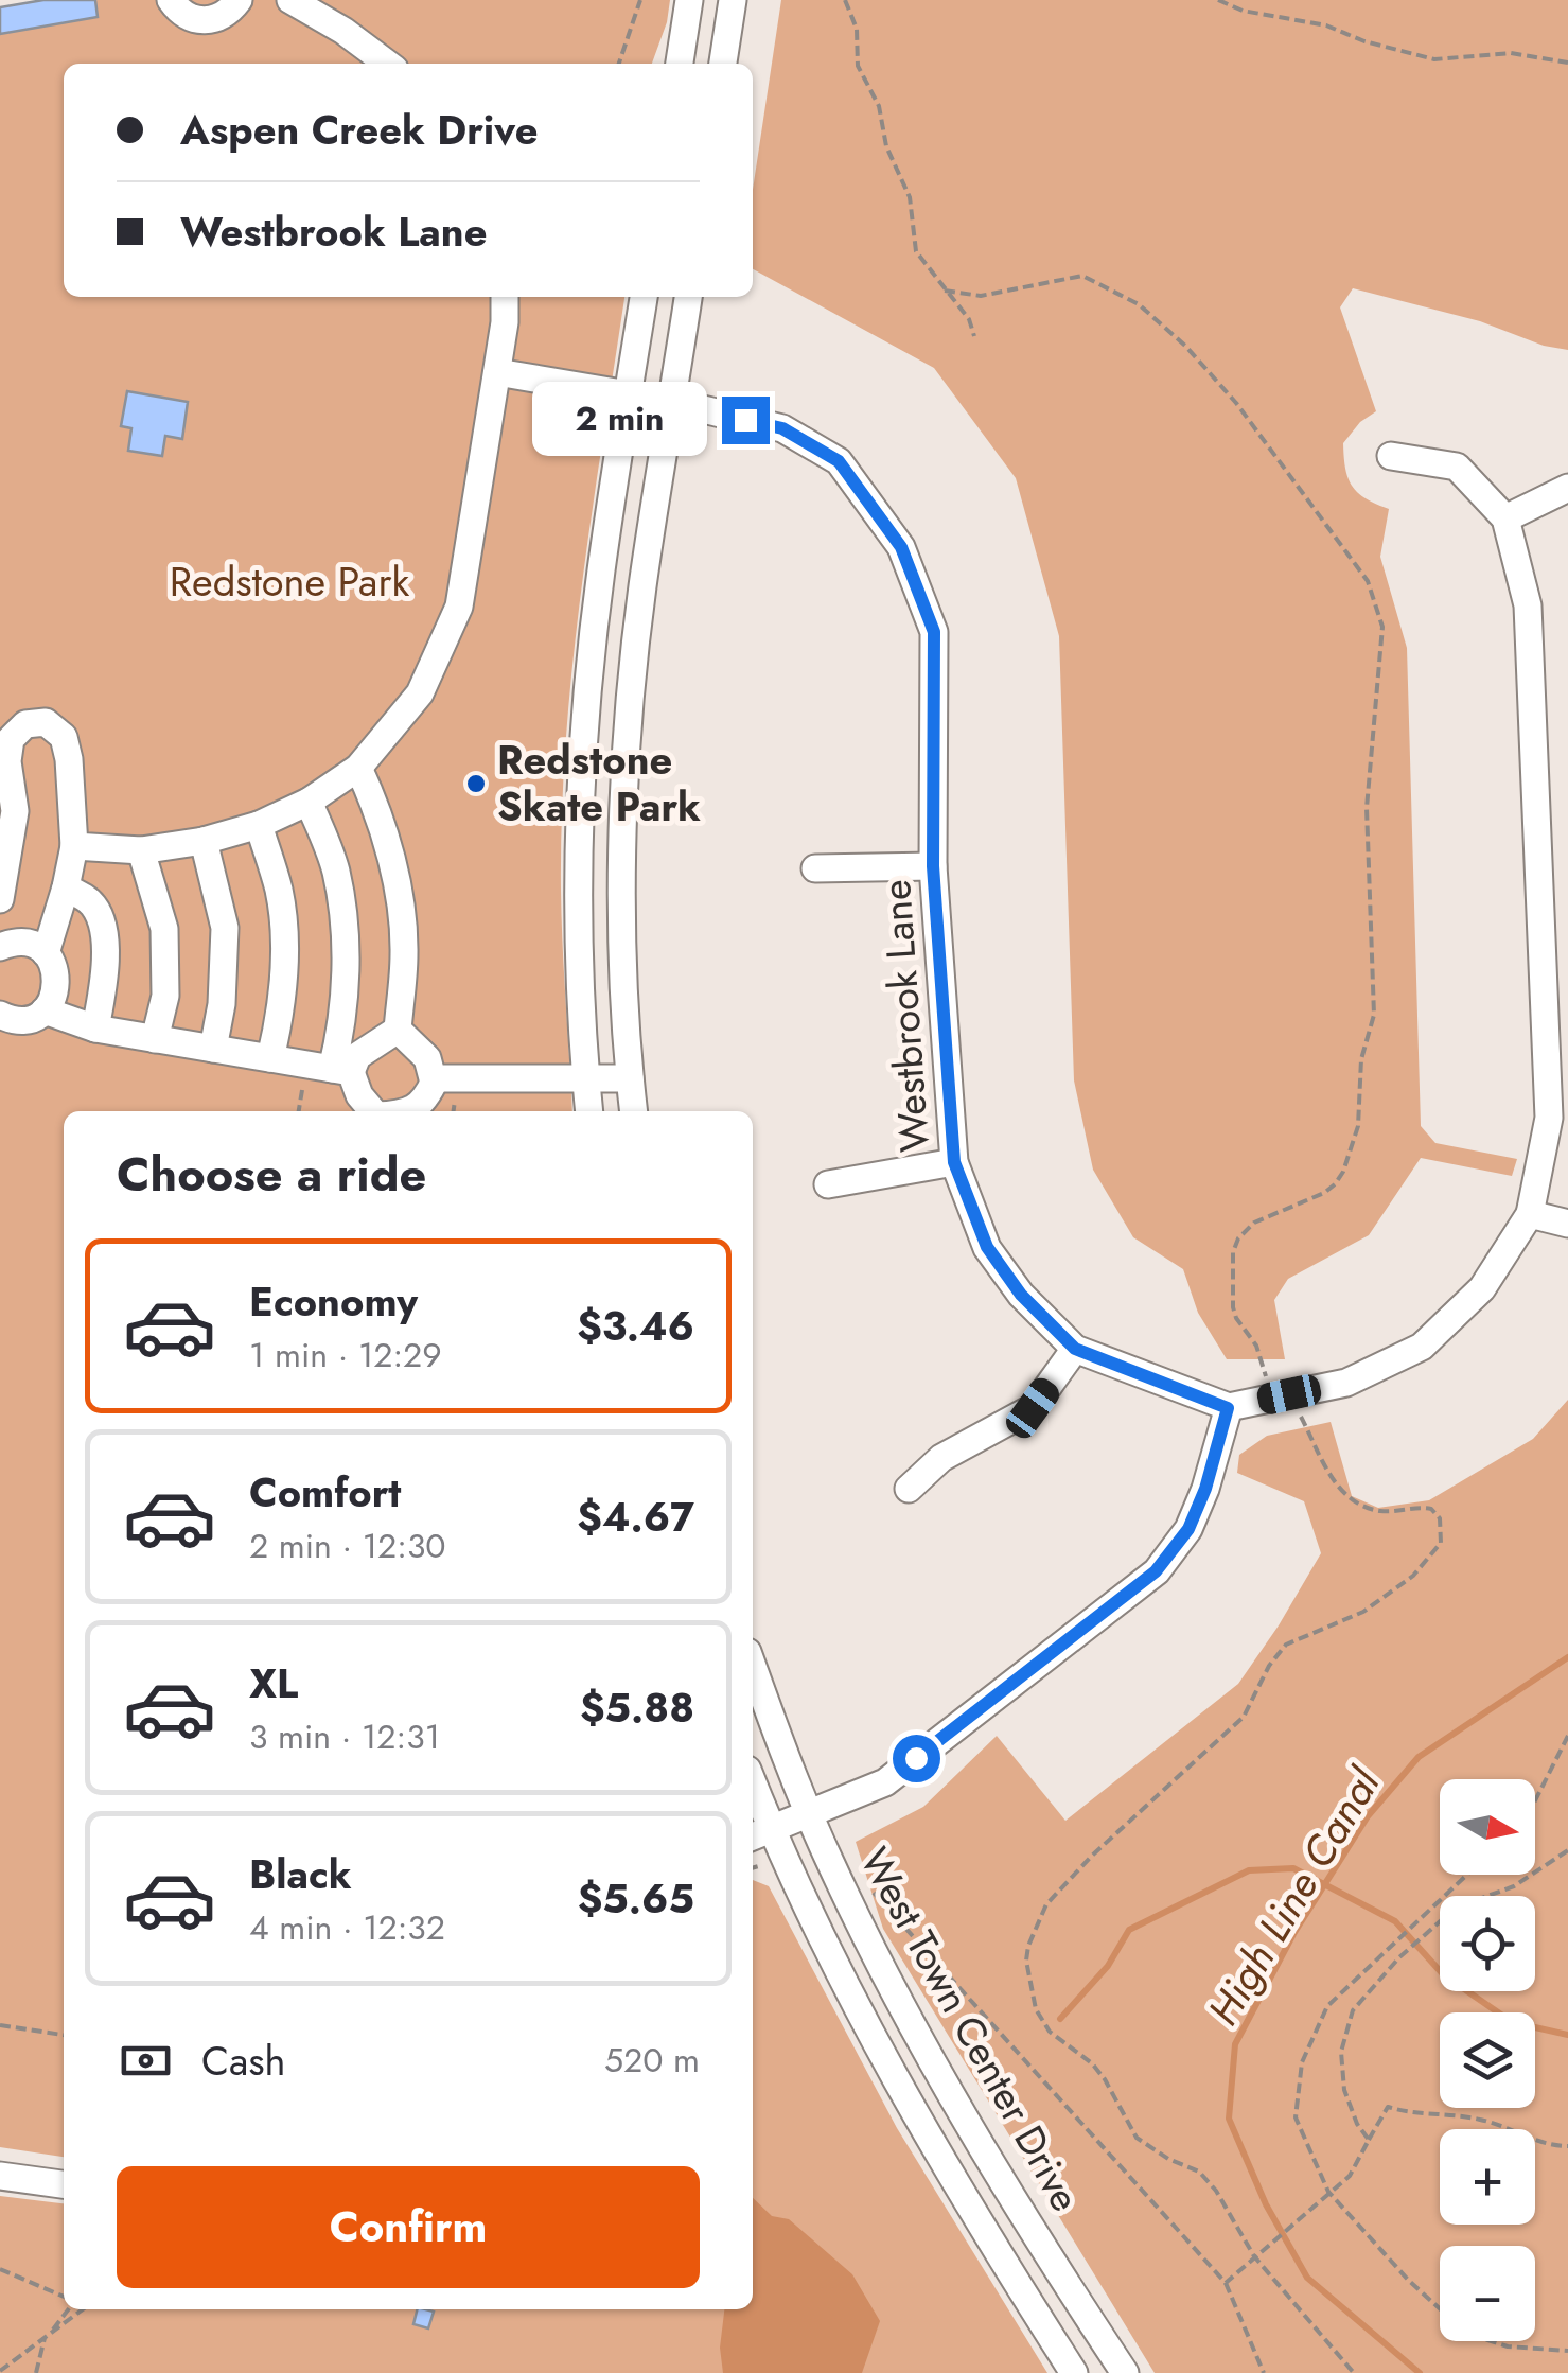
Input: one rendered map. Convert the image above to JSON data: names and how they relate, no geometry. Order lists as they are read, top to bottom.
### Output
{
  "streets": {
    "street": ["Westbrook Lane", "West Town Center Drive"]
  },
  "water": ["High Line Canal"],
  "parks": ["Redstone Park"],
  "places": ["Redstone Skate Park"],
  "north": "right",
  "page": {
    "banner": ["Aspen Creek Drive", "Westbrook Lane"],
    "bubble": "2 min",
    "heading": "Choose a ride",
    "list": [
      {
        "name": "Economy",
        "note": "1 min · 12:29",
        "value": "$3.46"
      },
      {
        "name": "Comfort",
        "note": "2 min · 12:30",
        "value": "$4.67"
      },
      {
        "name": "XL",
        "note": "3 min · 12:31",
        "value": "$5.88"
      },
      {
        "name": "Black",
        "note": "4 min · 12:32",
        "value": "$5.65"
      }
    ],
    "map_buttons": ["+", "−"],
    "pay": ["Cash", "520 m"],
    "buttons": "Confirm"
  }
}
